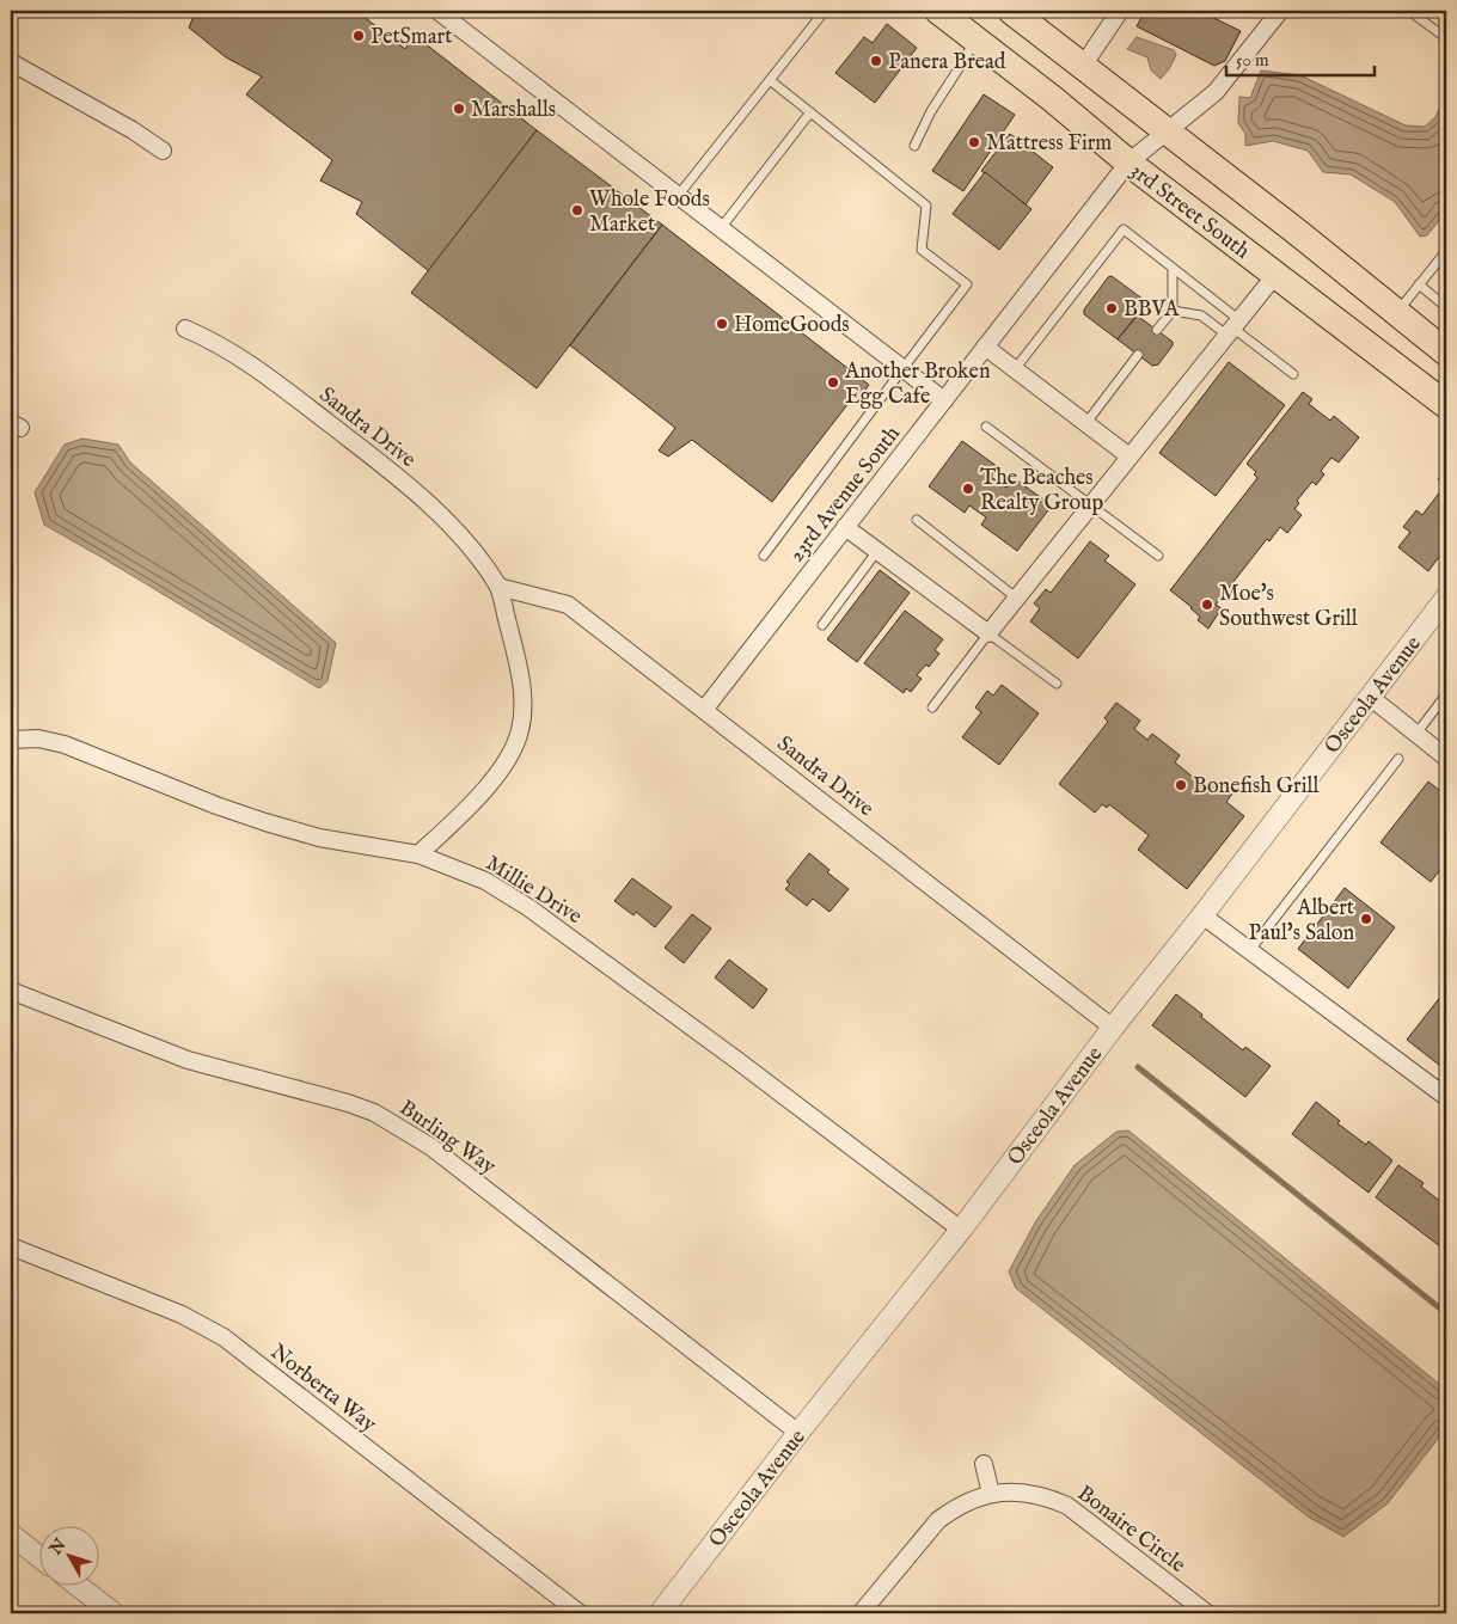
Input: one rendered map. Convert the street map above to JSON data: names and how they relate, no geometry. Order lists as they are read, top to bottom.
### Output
{
  "streets": {
    "main road": ["3rd Street South"],
    "street": [
      "Sandra Drive",
      "23rd Avenue South",
      "Osceola Avenue",
      "Millie Drive",
      "Burling Way",
      "Norberta Way",
      "Bonaire Circle"
    ]
  },
  "crossings": [
    ["3rd Street South", "23rd Avenue South"],
    ["Sandra Drive", "23rd Avenue South"],
    ["Sandra Drive", "Osceola Avenue"],
    ["Sandra Drive", "Millie Drive"],
    ["Osceola Avenue", "Millie Drive"],
    ["Osceola Avenue", "Burling Way"]
  ],
  "places": [
    "PetSmart",
    "Panera Bread",
    "Marshalls",
    "Mattress Firm",
    "Whole Foods Market",
    "BBVA",
    "HomeGoods",
    "Another Broken Egg Cafe",
    "The Beaches Realty Group",
    "Moe's Southwest Grill",
    "Bonefish Grill",
    "Albert Paul's Salon"
  ],
  "scale_bar": "50 m",
  "north": "top left"
}
